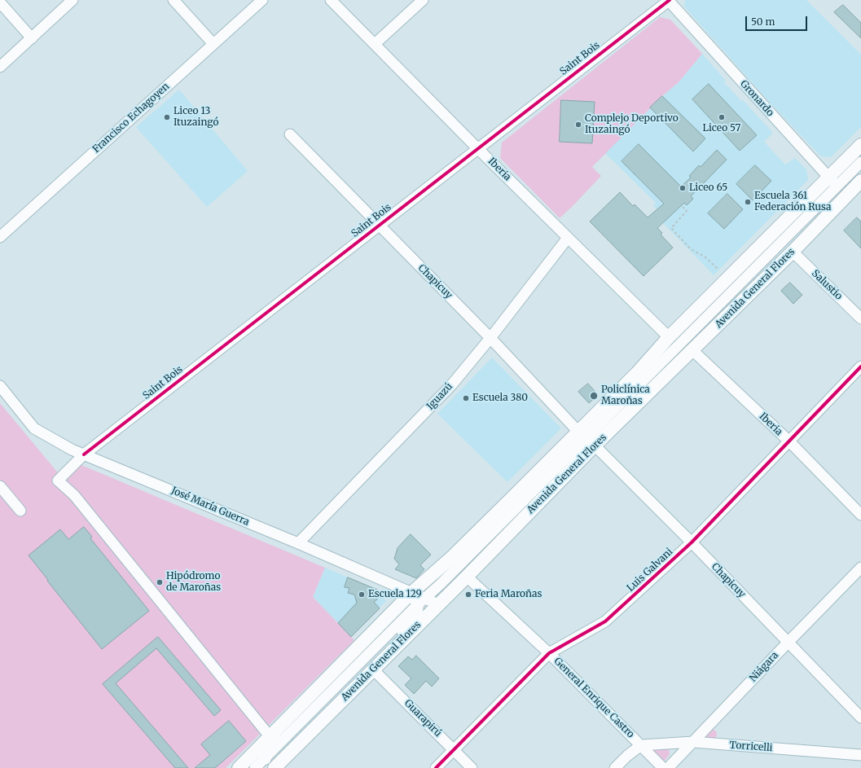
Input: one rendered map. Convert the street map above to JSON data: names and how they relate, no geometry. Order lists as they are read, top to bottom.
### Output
{
  "streets": {
    "main road": ["Avenida General Flores"],
    "street": [
      "Saint Bois",
      "Gronardo",
      "Francisco Echagoyen",
      "Iberia",
      "Chapicuy",
      "Salustio",
      "Iguazú",
      "José María Guerra",
      "Luis Galvani",
      "Niágara",
      "General Enrique Castro",
      "Guarapirú",
      "Torricelli"
    ]
  },
  "crossings": [
    ["Saint Bois", "Gronardo"],
    ["Saint Bois", "Iberia"],
    ["Saint Bois", "Chapicuy"],
    ["Saint Bois", "Avenida General Flores"],
    ["Saint Bois", "José María Guerra"],
    ["Gronardo", "Avenida General Flores"],
    ["Iberia", "Avenida General Flores"],
    ["Iberia", "Iguazú"],
    ["Iberia", "Luis Galvani"],
    ["Chapicuy", "Avenida General Flores"],
    ["Chapicuy", "Iguazú"],
    ["Chapicuy", "Luis Galvani"],
    ["Chapicuy", "Niágara"],
    ["Salustio", "Avenida General Flores"],
    ["Avenida General Flores", "José María Guerra"],
    ["Avenida General Flores", "General Enrique Castro"],
    ["Avenida General Flores", "Guarapirú"],
    ["Iguazú", "José María Guerra"],
    ["Luis Galvani", "General Enrique Castro"],
    ["Luis Galvani", "Guarapirú"],
    ["Niágara", "Torricelli"],
    ["General Enrique Castro", "Torricelli"]
  ],
  "places": [
    "Liceo 13 Ituzaingó",
    "Liceo 57",
    "Complejo Deportivo Ituzaingó",
    "Liceo 65",
    "Escuela 361 Federación Rusa",
    "Policlínica Maroñas",
    "Escuela 380",
    "Hipódromo de Maroñas",
    "Escuela 129",
    "Feria Maroñas"
  ],
  "scale_bar": "50 m"
}
